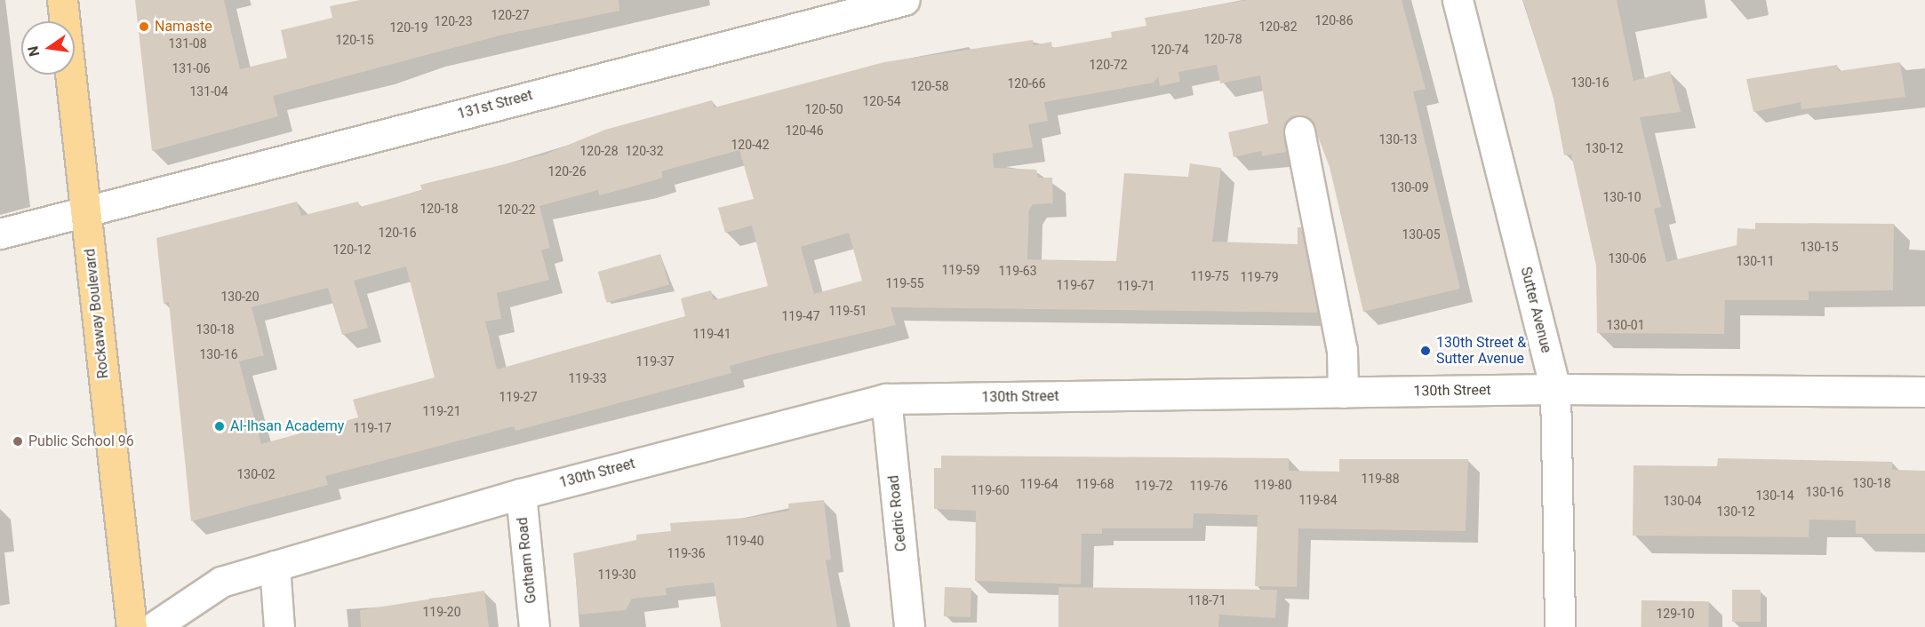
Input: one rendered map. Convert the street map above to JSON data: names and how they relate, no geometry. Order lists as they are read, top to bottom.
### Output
{
  "streets": {
    "main road": ["Rockaway Boulevard"],
    "street": [
      "131st Street",
      "Sutter Avenue",
      "130th Street",
      "Cedric Road",
      "Gotham Road"
    ]
  },
  "crossings": [
    ["131st Street", "Rockaway Boulevard"],
    ["Sutter Avenue", "130th Street"],
    ["130th Street", "Cedric Road"],
    ["130th Street", "Gotham Road"]
  ],
  "places": [
    "Namaste",
    "130th Street & Sutter Avenue",
    "Al-Ihsan Academy",
    "Public School 96"
  ],
  "house_numbers": [
    "120-27",
    "120-86",
    "120-23",
    "120-82",
    "120-19",
    "120-78",
    "120-15",
    "131-08",
    "120-74",
    "120-72",
    "131-06",
    "130-16",
    "120-66",
    "120-58",
    "131-04",
    "120-54",
    "120-50",
    "120-46",
    "130-13",
    "120-42",
    "130-12",
    "120-28",
    "120-32",
    "120-26",
    "130-09",
    "130-10",
    "120-18",
    "120-22",
    "120-16",
    "130-05",
    "130-15",
    "120-12",
    "130-06",
    "130-11",
    "119-59",
    "119-63",
    "119-75",
    "119-79",
    "119-55",
    "119-67",
    "119-71",
    "130-20",
    "119-51",
    "119-47",
    "130-01",
    "130-18",
    "119-41",
    "130-16",
    "119-37",
    "119-33",
    "119-27",
    "119-21",
    "119-17",
    "130-02",
    "119-88",
    "130-18",
    "119-64",
    "119-68",
    "119-80",
    "119-72",
    "119-76",
    "119-60",
    "130-16",
    "130-14",
    "119-84",
    "130-04",
    "130-12",
    "119-40",
    "119-36",
    "119-30",
    "118-71",
    "119-20",
    "129-10"
  ],
  "north": "left"
}
